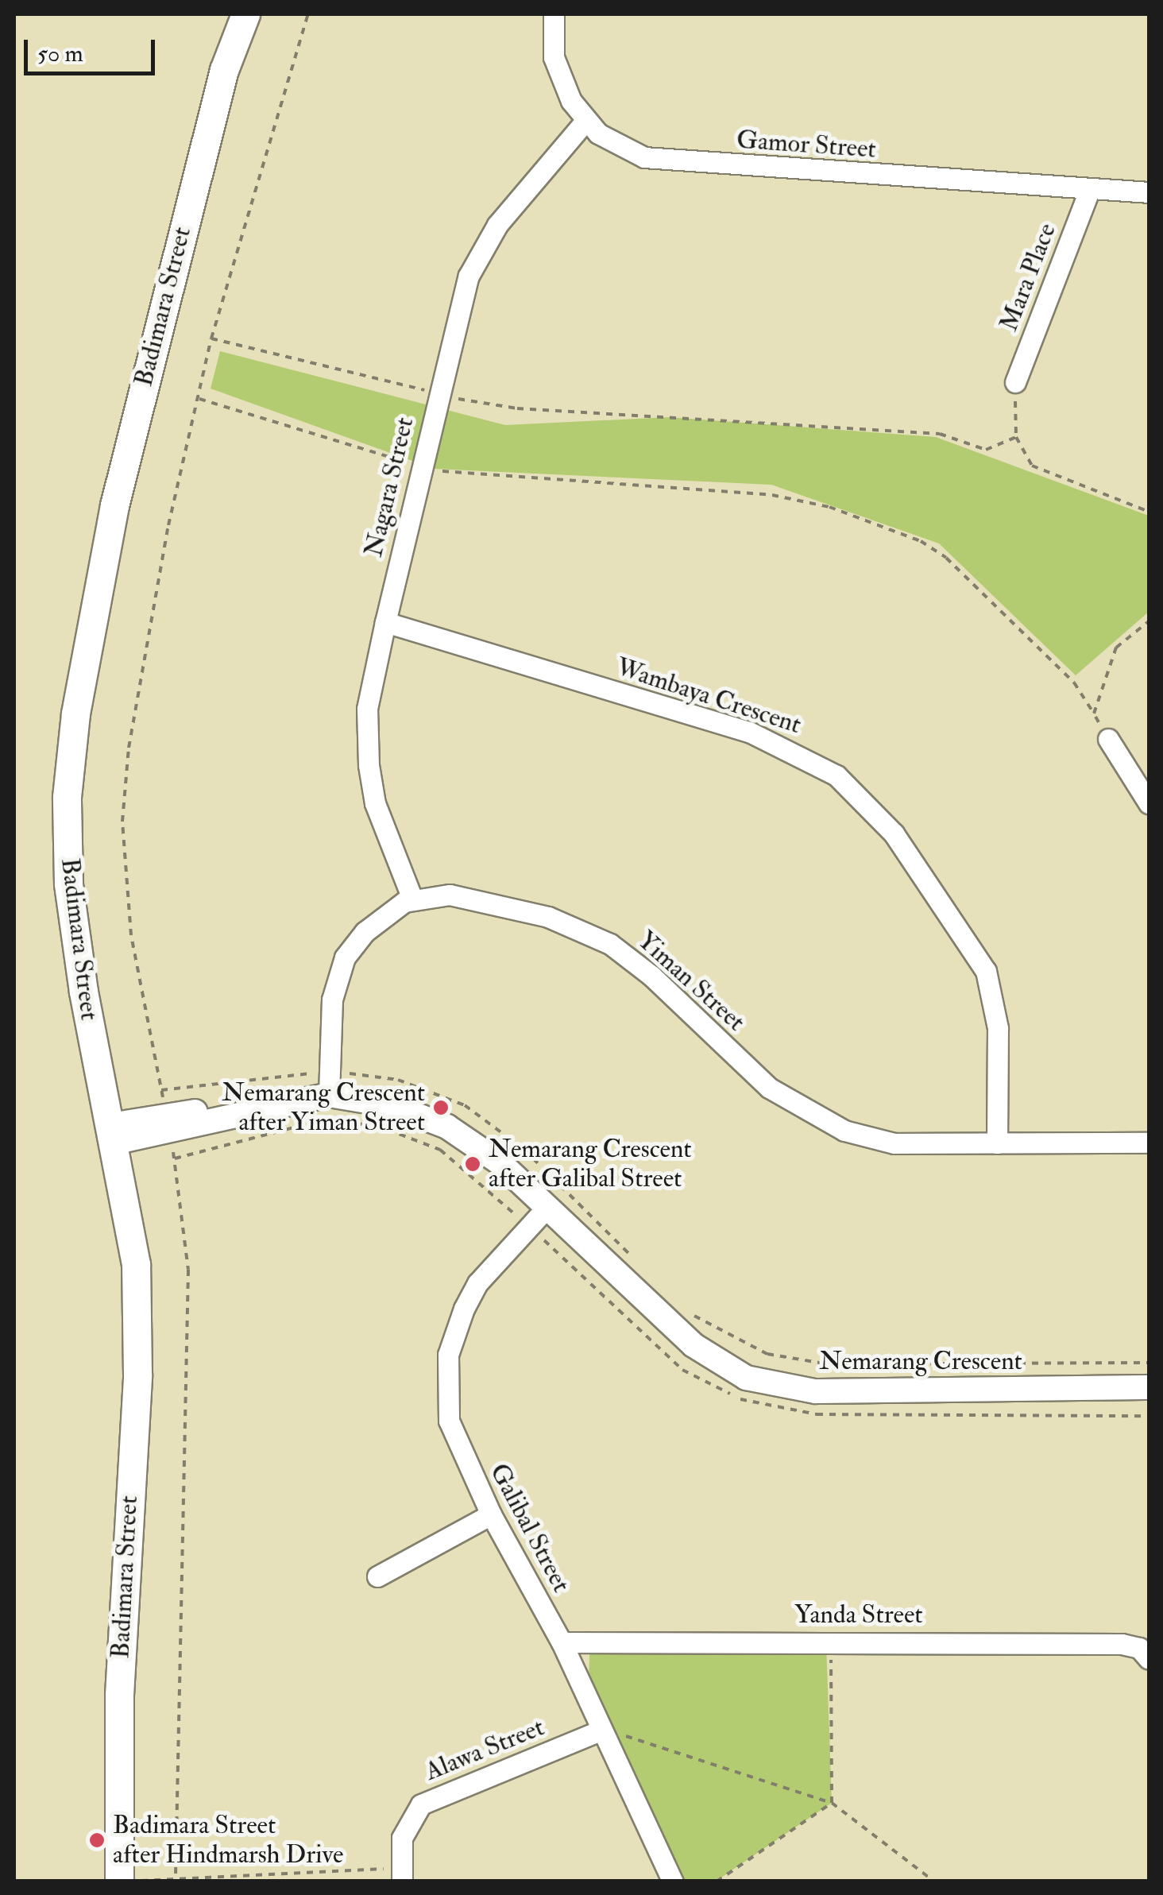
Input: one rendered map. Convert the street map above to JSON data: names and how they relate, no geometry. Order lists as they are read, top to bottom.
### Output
{
  "streets": {
    "main road": ["Badimara Street"],
    "street": [
      "Gamor Street",
      "Mara Place",
      "Nagara Street",
      "Wambaya Crescent",
      "Yiman Street",
      "Nemarang Crescent",
      "Galibal Street",
      "Yanda Street",
      "Alawa Street"
    ]
  },
  "crossings": [
    ["Gamor Street", "Mara Place"],
    ["Gamor Street", "Nagara Street"],
    ["Badimara Street", "Nemarang Crescent"],
    ["Nagara Street", "Wambaya Crescent"],
    ["Nagara Street", "Yiman Street"],
    ["Wambaya Crescent", "Yiman Street"],
    ["Yiman Street", "Nemarang Crescent"],
    ["Nemarang Crescent", "Galibal Street"],
    ["Galibal Street", "Yanda Street"],
    ["Galibal Street", "Alawa Street"]
  ],
  "places": ["Nemarang Crescent after Yiman Street", "Nemarang Crescent after Galibal Street", "Badimara Street after Hindmarsh Drive"],
  "scale_bar": "50 m"
}
